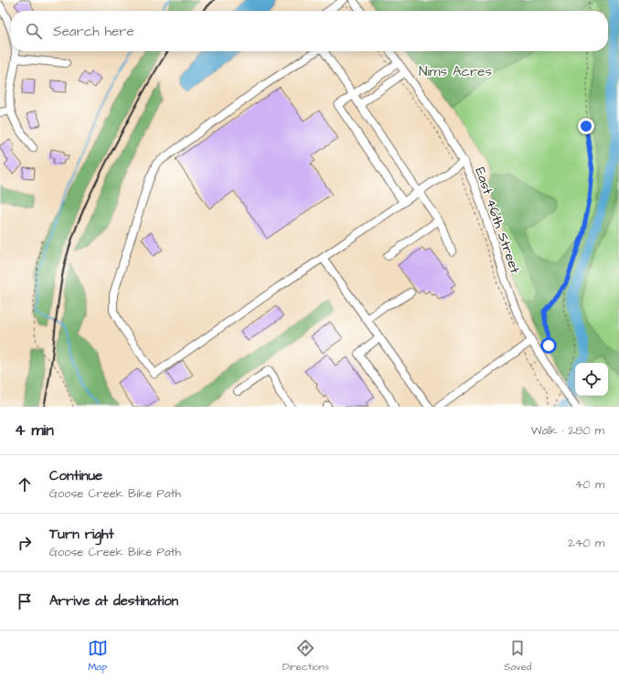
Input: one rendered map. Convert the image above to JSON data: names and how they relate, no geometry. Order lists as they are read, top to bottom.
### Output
{
  "streets": {
    "street": ["East 46th Street"]
  },
  "parks": ["Nims Acres"],
  "page": {
    "search": "Search here",
    "heading": ["4 min", "Walk · 280 m"],
    "list": [
      ["Continue", "Goose Creek Bike Path", "40 m"],
      ["Turn right", "Goose Creek Bike Path", "240 m"],
      "Arrive at destination"
    ],
    "nav": ["Map", "Directions", "Saved"]
  }
}
